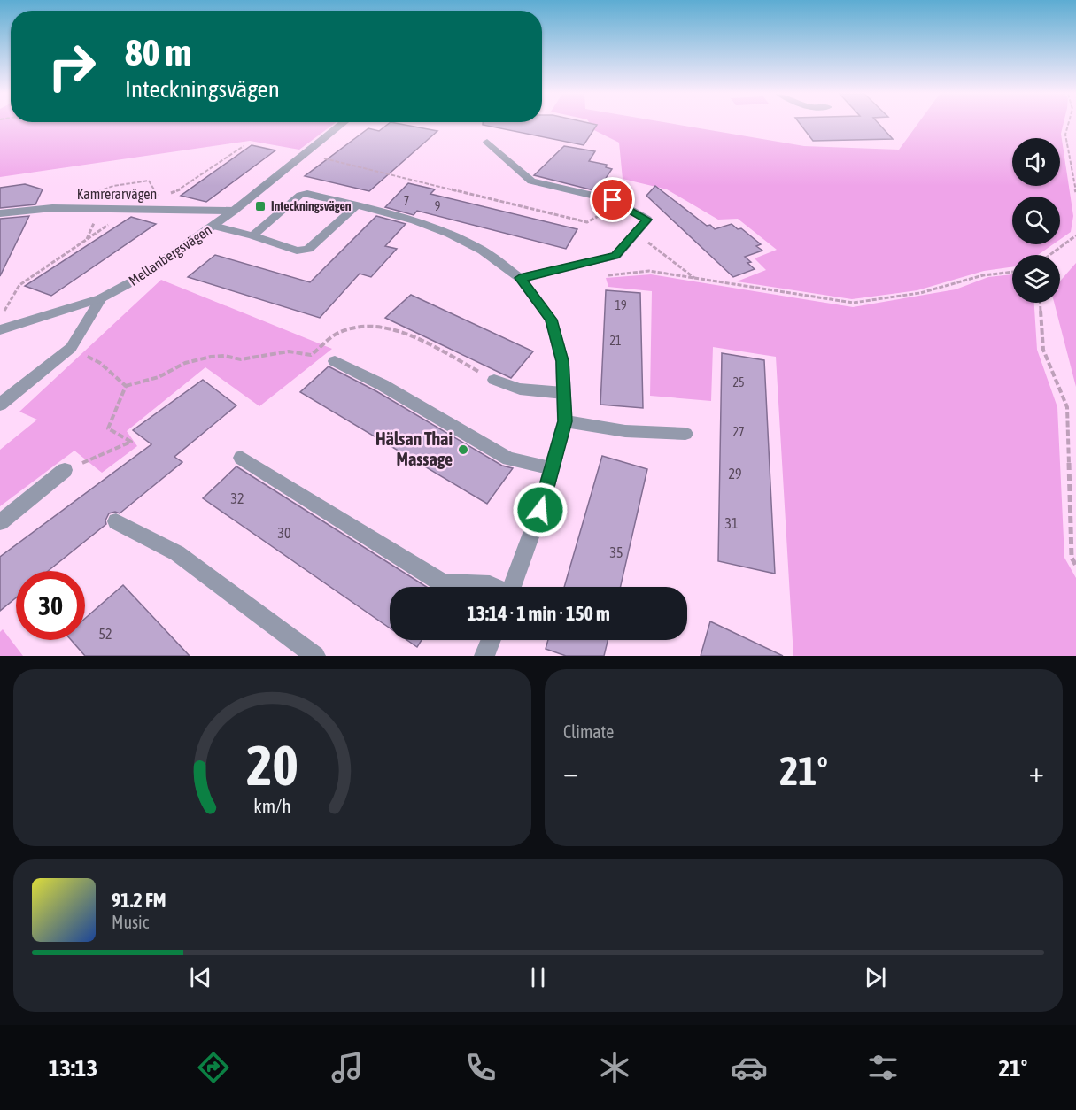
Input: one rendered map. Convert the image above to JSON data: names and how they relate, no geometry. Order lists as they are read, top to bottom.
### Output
{
  "streets": {
    "street": ["Kamrerarvägen", "Mellanbergsvägen"]
  },
  "crossings": [
    ["Kamrerarvägen", "Mellanbergsvägen"]
  ],
  "places": {
    "transit": ["Inteckningsvägen"],
    "other": ["Hälsan Thai Massage"]
  },
  "house_numbers": [
    "7",
    "9",
    "19",
    "21",
    "25",
    "27",
    "29",
    "32",
    "31",
    "30",
    "35",
    "52"
  ],
  "page": {
    "turn": ["80 m", "Inteckningsvägen"],
    "limit": "30",
    "trip": "13:14 · 1 min · 150 m",
    "tile": "Climate",
    "heat": ["−", "21°", "+"],
    "song": ["91.2 FM", "Music"],
    "tabs": ["13:13", "21°"],
    "gauge": ["20", "km/h"]
  }
}
